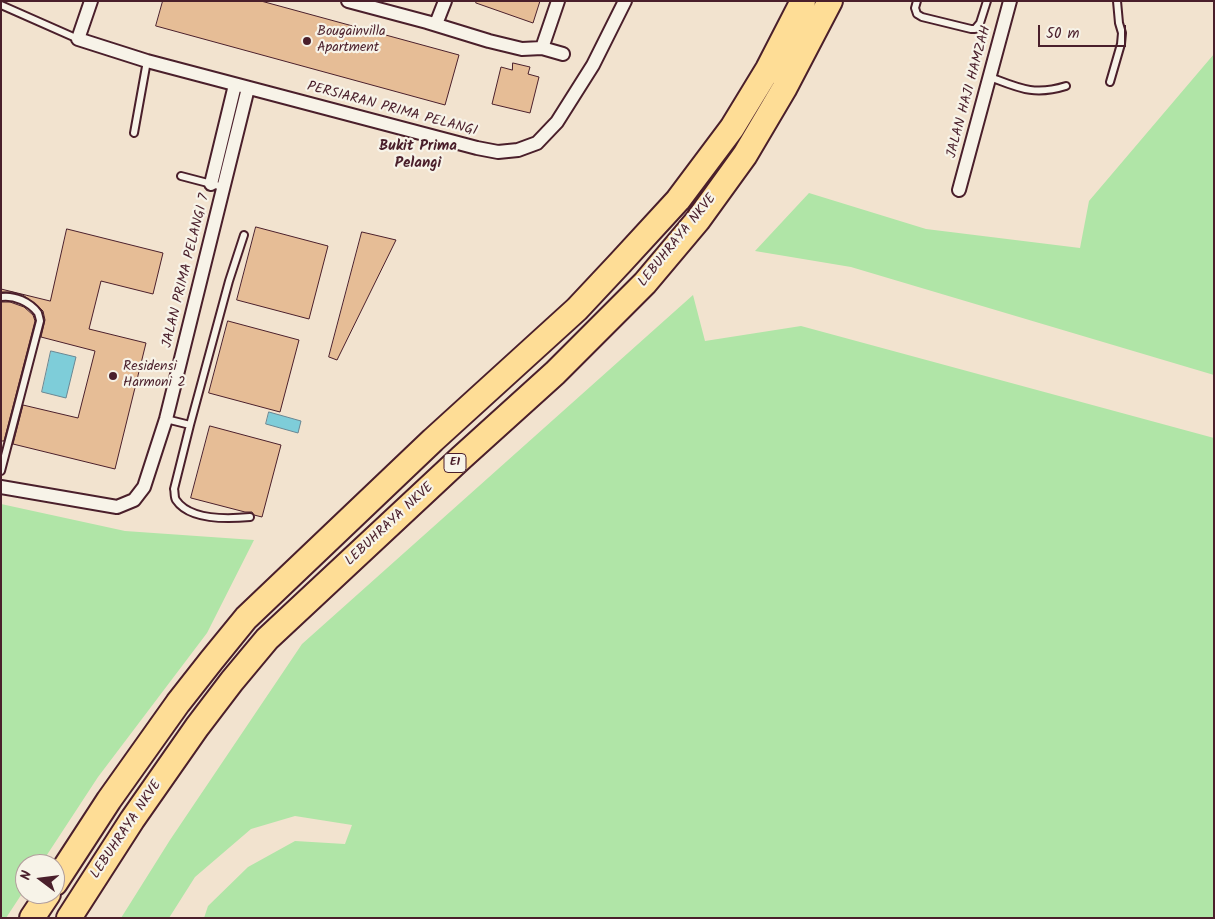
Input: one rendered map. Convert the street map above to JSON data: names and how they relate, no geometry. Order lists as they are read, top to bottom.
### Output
{
  "streets": {
    "highway": ["LEBUHRAYA NKVE", "E1"],
    "street": ["JALAN HAJI HAMZAH", "PERSIARAN PRIMA PELANGI", "JALAN PRIMA PELANGI 7"]
  },
  "crossings": [
    ["PERSIARAN PRIMA PELANGI", "JALAN PRIMA PELANGI 7"]
  ],
  "districts": ["Bukit Prima Pelangi"],
  "places": ["Bougainvilla Apartment", "Residensi Harmoni 2"],
  "scale_bar": "50 m",
  "north": "left"
}
